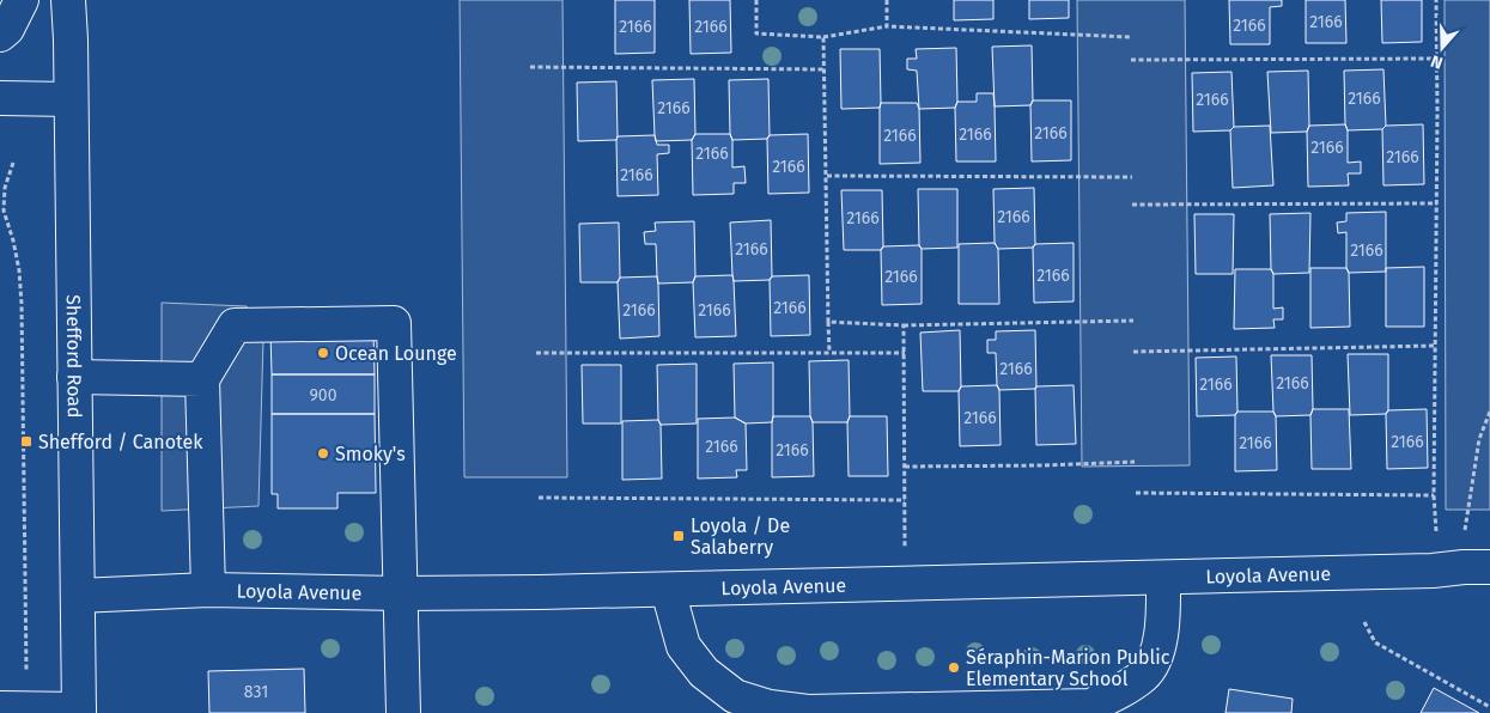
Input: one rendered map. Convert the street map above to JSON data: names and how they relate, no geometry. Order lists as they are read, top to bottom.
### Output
{
  "streets": {
    "street": ["Shefford Road", "Loyola Avenue"]
  },
  "crossings": [
    ["Shefford Road", "Loyola Avenue"]
  ],
  "places": {
    "other": ["Ocean Lounge", "Smoky's", "Séraphin-Marion Public Elementary School"],
    "transit": ["Shefford / Canotek", "Loyola / De Salaberry"]
  },
  "house_numbers": [
    "2166",
    "2166",
    "2166",
    "2166",
    "2166",
    "2166",
    "2166",
    "2166",
    "2166",
    "2166",
    "2166",
    "2166",
    "2166",
    "2166",
    "2166",
    "2166",
    "2166",
    "2166",
    "2166",
    "2166",
    "2166",
    "2166",
    "2166",
    "2166",
    "2166",
    "2166",
    "2166",
    "900",
    "2166",
    "2166",
    "2166",
    "2166",
    "2166",
    "831"
  ],
  "north": "bottom"
}
